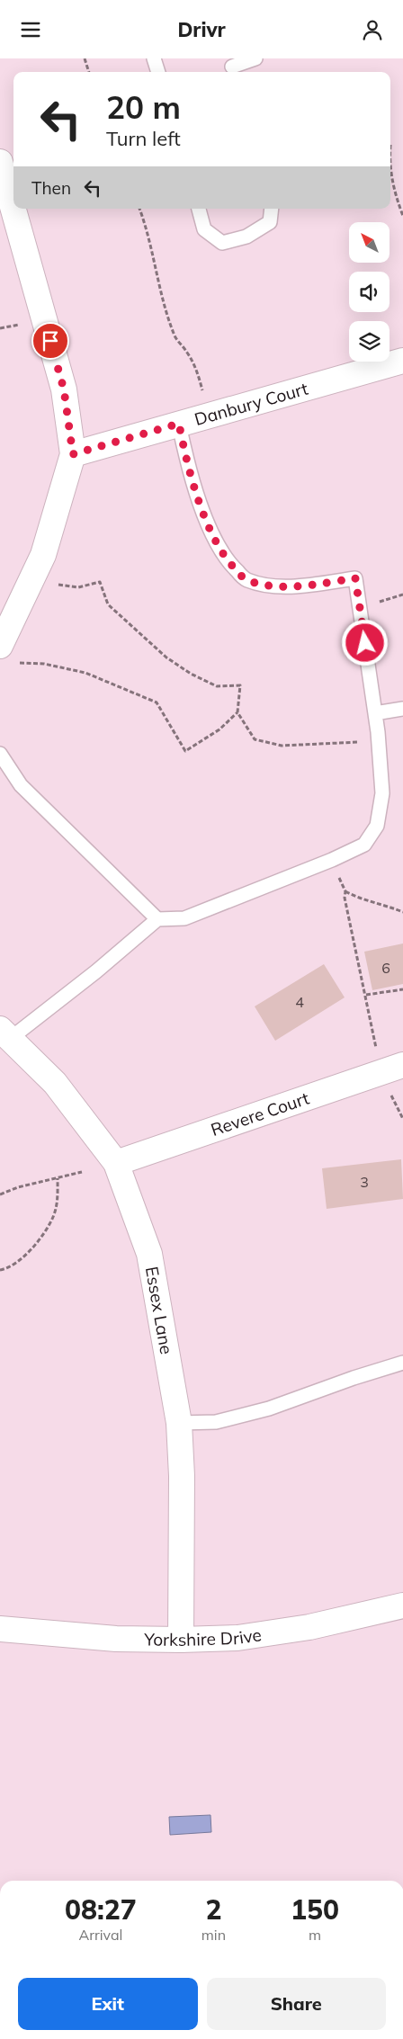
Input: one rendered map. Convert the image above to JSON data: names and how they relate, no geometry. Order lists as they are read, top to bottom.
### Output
{
  "streets": {
    "street": [
      "Danbury Court",
      "Revere Court",
      "Essex Lane",
      "Yorkshire Drive"
    ]
  },
  "crossings": [
    ["Revere Court", "Essex Lane"],
    ["Essex Lane", "Yorkshire Drive"]
  ],
  "house_numbers": ["6", "4", "3"],
  "north": "top left",
  "page": {
    "header": "Drivr",
    "turn": ["20 m", "Turn left"],
    "then": "Then",
    "eta": [
      "08:27",
      "Arrival",
      "2",
      "min",
      "150",
      "m"
    ],
    "buttons": ["Exit", "Share"]
  }
}
